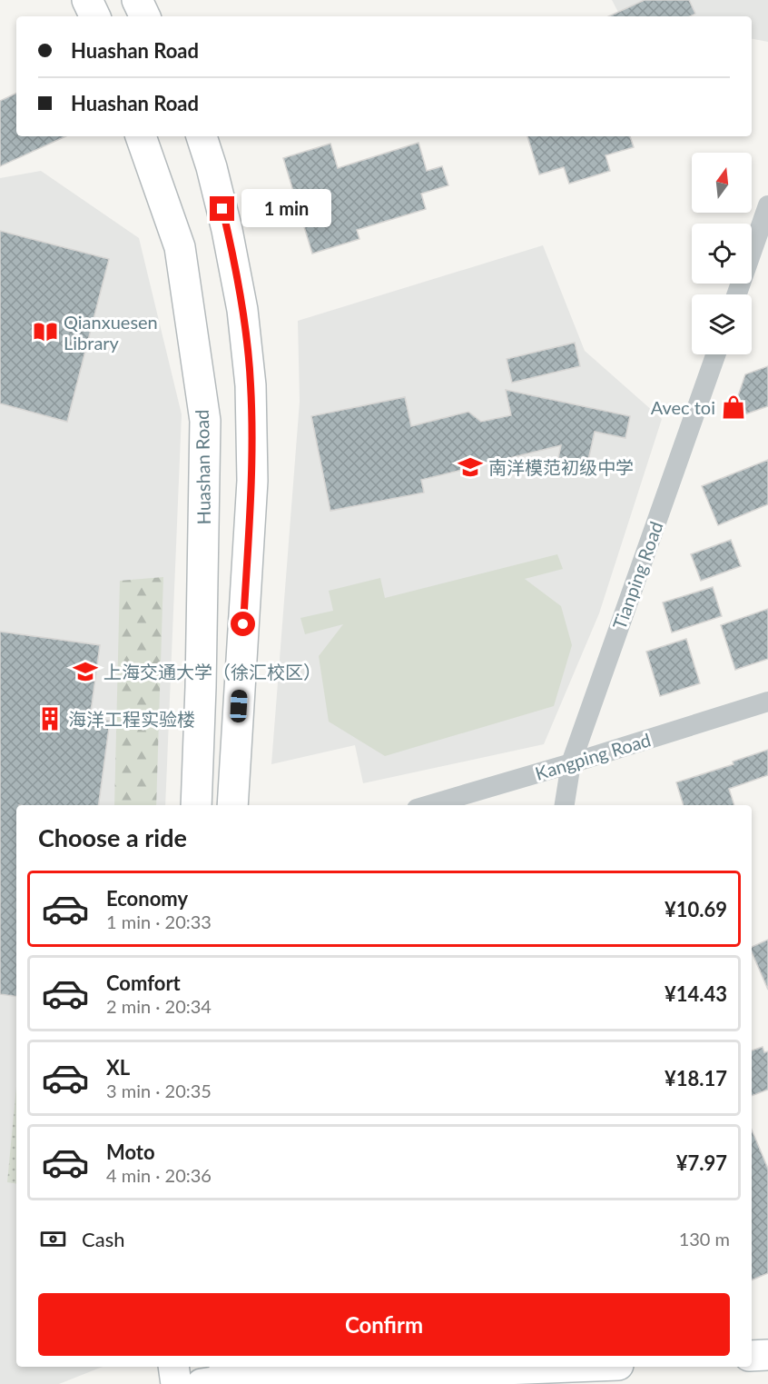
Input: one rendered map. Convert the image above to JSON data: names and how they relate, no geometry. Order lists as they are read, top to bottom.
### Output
{
  "streets": {
    "main road": ["Huashan Road"],
    "street": ["Tianping Road", "Kangping Road"]
  },
  "crossings": [
    ["Tianping Road", "Kangping Road"]
  ],
  "places": {
    "library": ["Qianxuesen Library"],
    "shop": ["Avec toi"],
    "school or university": ["南洋模范初级中学", "上海交通大学（徐汇校区）"],
    "building": ["海洋工程实验楼"]
  },
  "north": "top",
  "page": {
    "banner": ["Huashan Road", "Huashan Road"],
    "bubble": "1 min",
    "heading": "Choose a ride",
    "list": [
      {
        "name": "Economy",
        "note": "1 min · 20:33",
        "value": "¥10.69"
      },
      {
        "name": "Comfort",
        "note": "2 min · 20:34",
        "value": "¥14.43"
      },
      {
        "name": "XL",
        "note": "3 min · 20:35",
        "value": "¥18.17"
      },
      {
        "name": "Moto",
        "note": "4 min · 20:36",
        "value": "¥7.97"
      }
    ],
    "pay": ["Cash", "130 m"],
    "buttons": "Confirm"
  }
}
